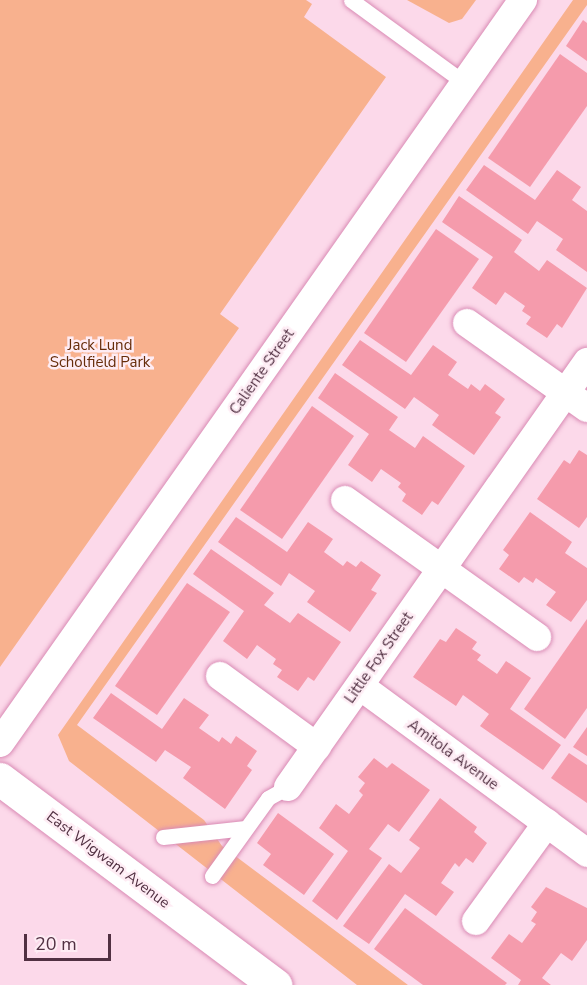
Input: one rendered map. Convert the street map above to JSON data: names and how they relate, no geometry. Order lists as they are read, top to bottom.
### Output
{
  "streets": {
    "main road": ["East Wigwam Avenue"],
    "street": ["Caliente Street", "Little Fox Street", "Amitola Avenue"]
  },
  "crossings": [
    ["Little Fox Street", "Amitola Avenue"]
  ],
  "parks": ["Jack Lund Scholfield Park"],
  "scale_bar": "20 m"
}
